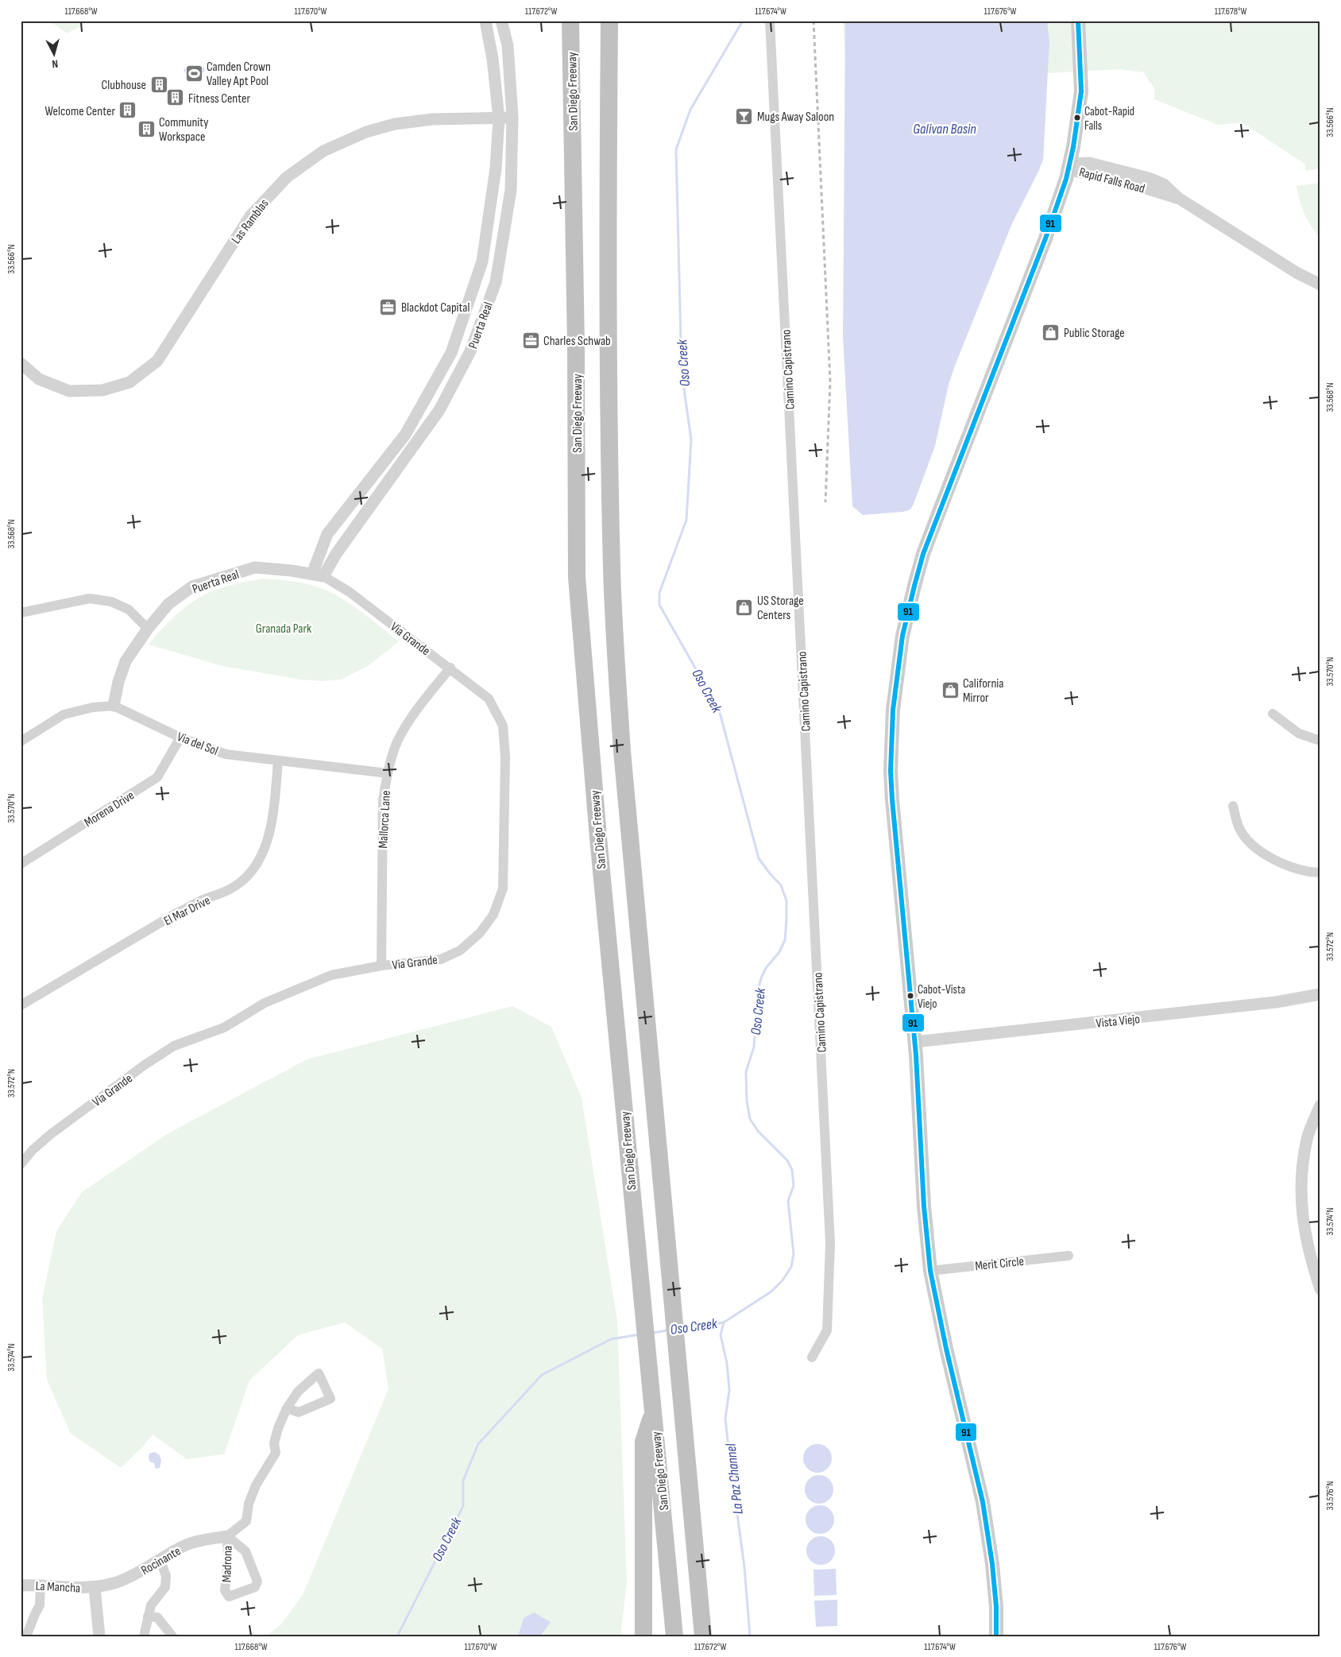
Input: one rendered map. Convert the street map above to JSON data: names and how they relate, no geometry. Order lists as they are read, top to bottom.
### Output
{
  "streets": {
    "highway": ["San Diego Freeway"],
    "street": [
      "Rapid Falls Road",
      "Las Ramblas",
      "Puerta Real",
      "Camino Capistrano",
      "Via Grande",
      "Via del Sol",
      "Morena Drive",
      "Mallorca Lane",
      "El Mar Drive",
      "Vista Viejo",
      "Merit Circle",
      "Rocinante",
      "Madrona",
      "La Mancha"
    ]
  },
  "crossings": [
    ["Las Ramblas", "Puerta Real"],
    ["Puerta Real", "Via Grande"],
    ["Puerta Real", "Via del Sol"],
    ["Via Grande", "Mallorca Lane"],
    ["Via del Sol", "Morena Drive"],
    ["Via del Sol", "Mallorca Lane"],
    ["Via del Sol", "El Mar Drive"],
    ["Rocinante", "Madrona"],
    ["Rocinante", "La Mancha"]
  ],
  "water": ["Galivan Basin", "Oso Creek", "La Paz Channel"],
  "parks": ["Granada Park"],
  "places": {
    "sports": ["Camden Crown Valley Apt Pool"],
    "building": [
      "Clubhouse",
      "Fitness Center",
      "Welcome Center",
      "Community Workspace"
    ],
    "bar": ["Mugs Away Saloon"],
    "other": ["Cabot-Rapid Falls", "Cabot-Vista Viejo"],
    "office": ["Blackdot Capital", "Charles Schwab"],
    "shop": ["Public Storage", "US Storage Centers", "California Mirror"]
  },
  "lines": ["transit line 91"],
  "north": "bottom",
  "coordinates": [
    "117.668°W",
    "117.670°W",
    "117.672°W",
    "117.674°W",
    "117.676°W",
    "117.678°W",
    "33.566°N",
    "33.568°N",
    "33.570°N",
    "33.572°N",
    "33.574°N",
    "33.576°N"
  ]
}
